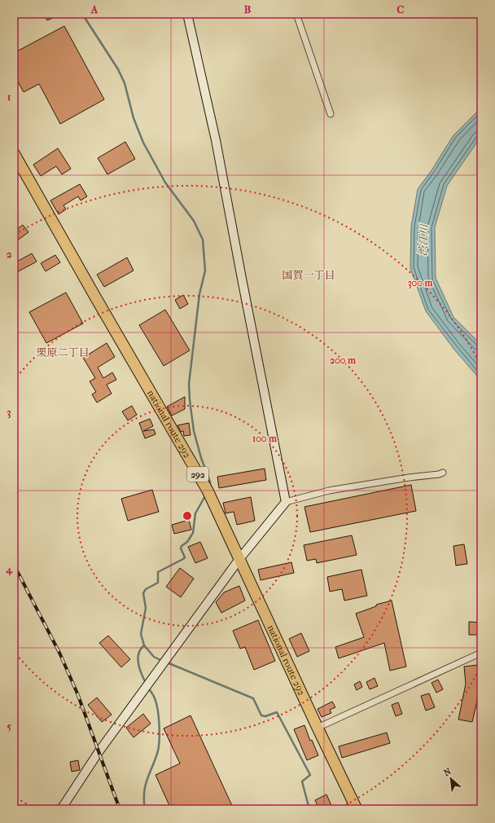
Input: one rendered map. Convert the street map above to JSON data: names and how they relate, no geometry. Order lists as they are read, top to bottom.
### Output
{
  "streets": {
    "highway": ["national route 292", "292"]
  },
  "districts": ["国賀一丁目", "栗原二丁目"],
  "water": ["渋江川"],
  "north": "top left",
  "grid": {
    "columns": ["A", "B", "C"],
    "rows": [
      "1",
      "2",
      "3",
      "4",
      "5"
    ]
  },
  "rings": ["300 m", "200 m", "100 m"]
}
